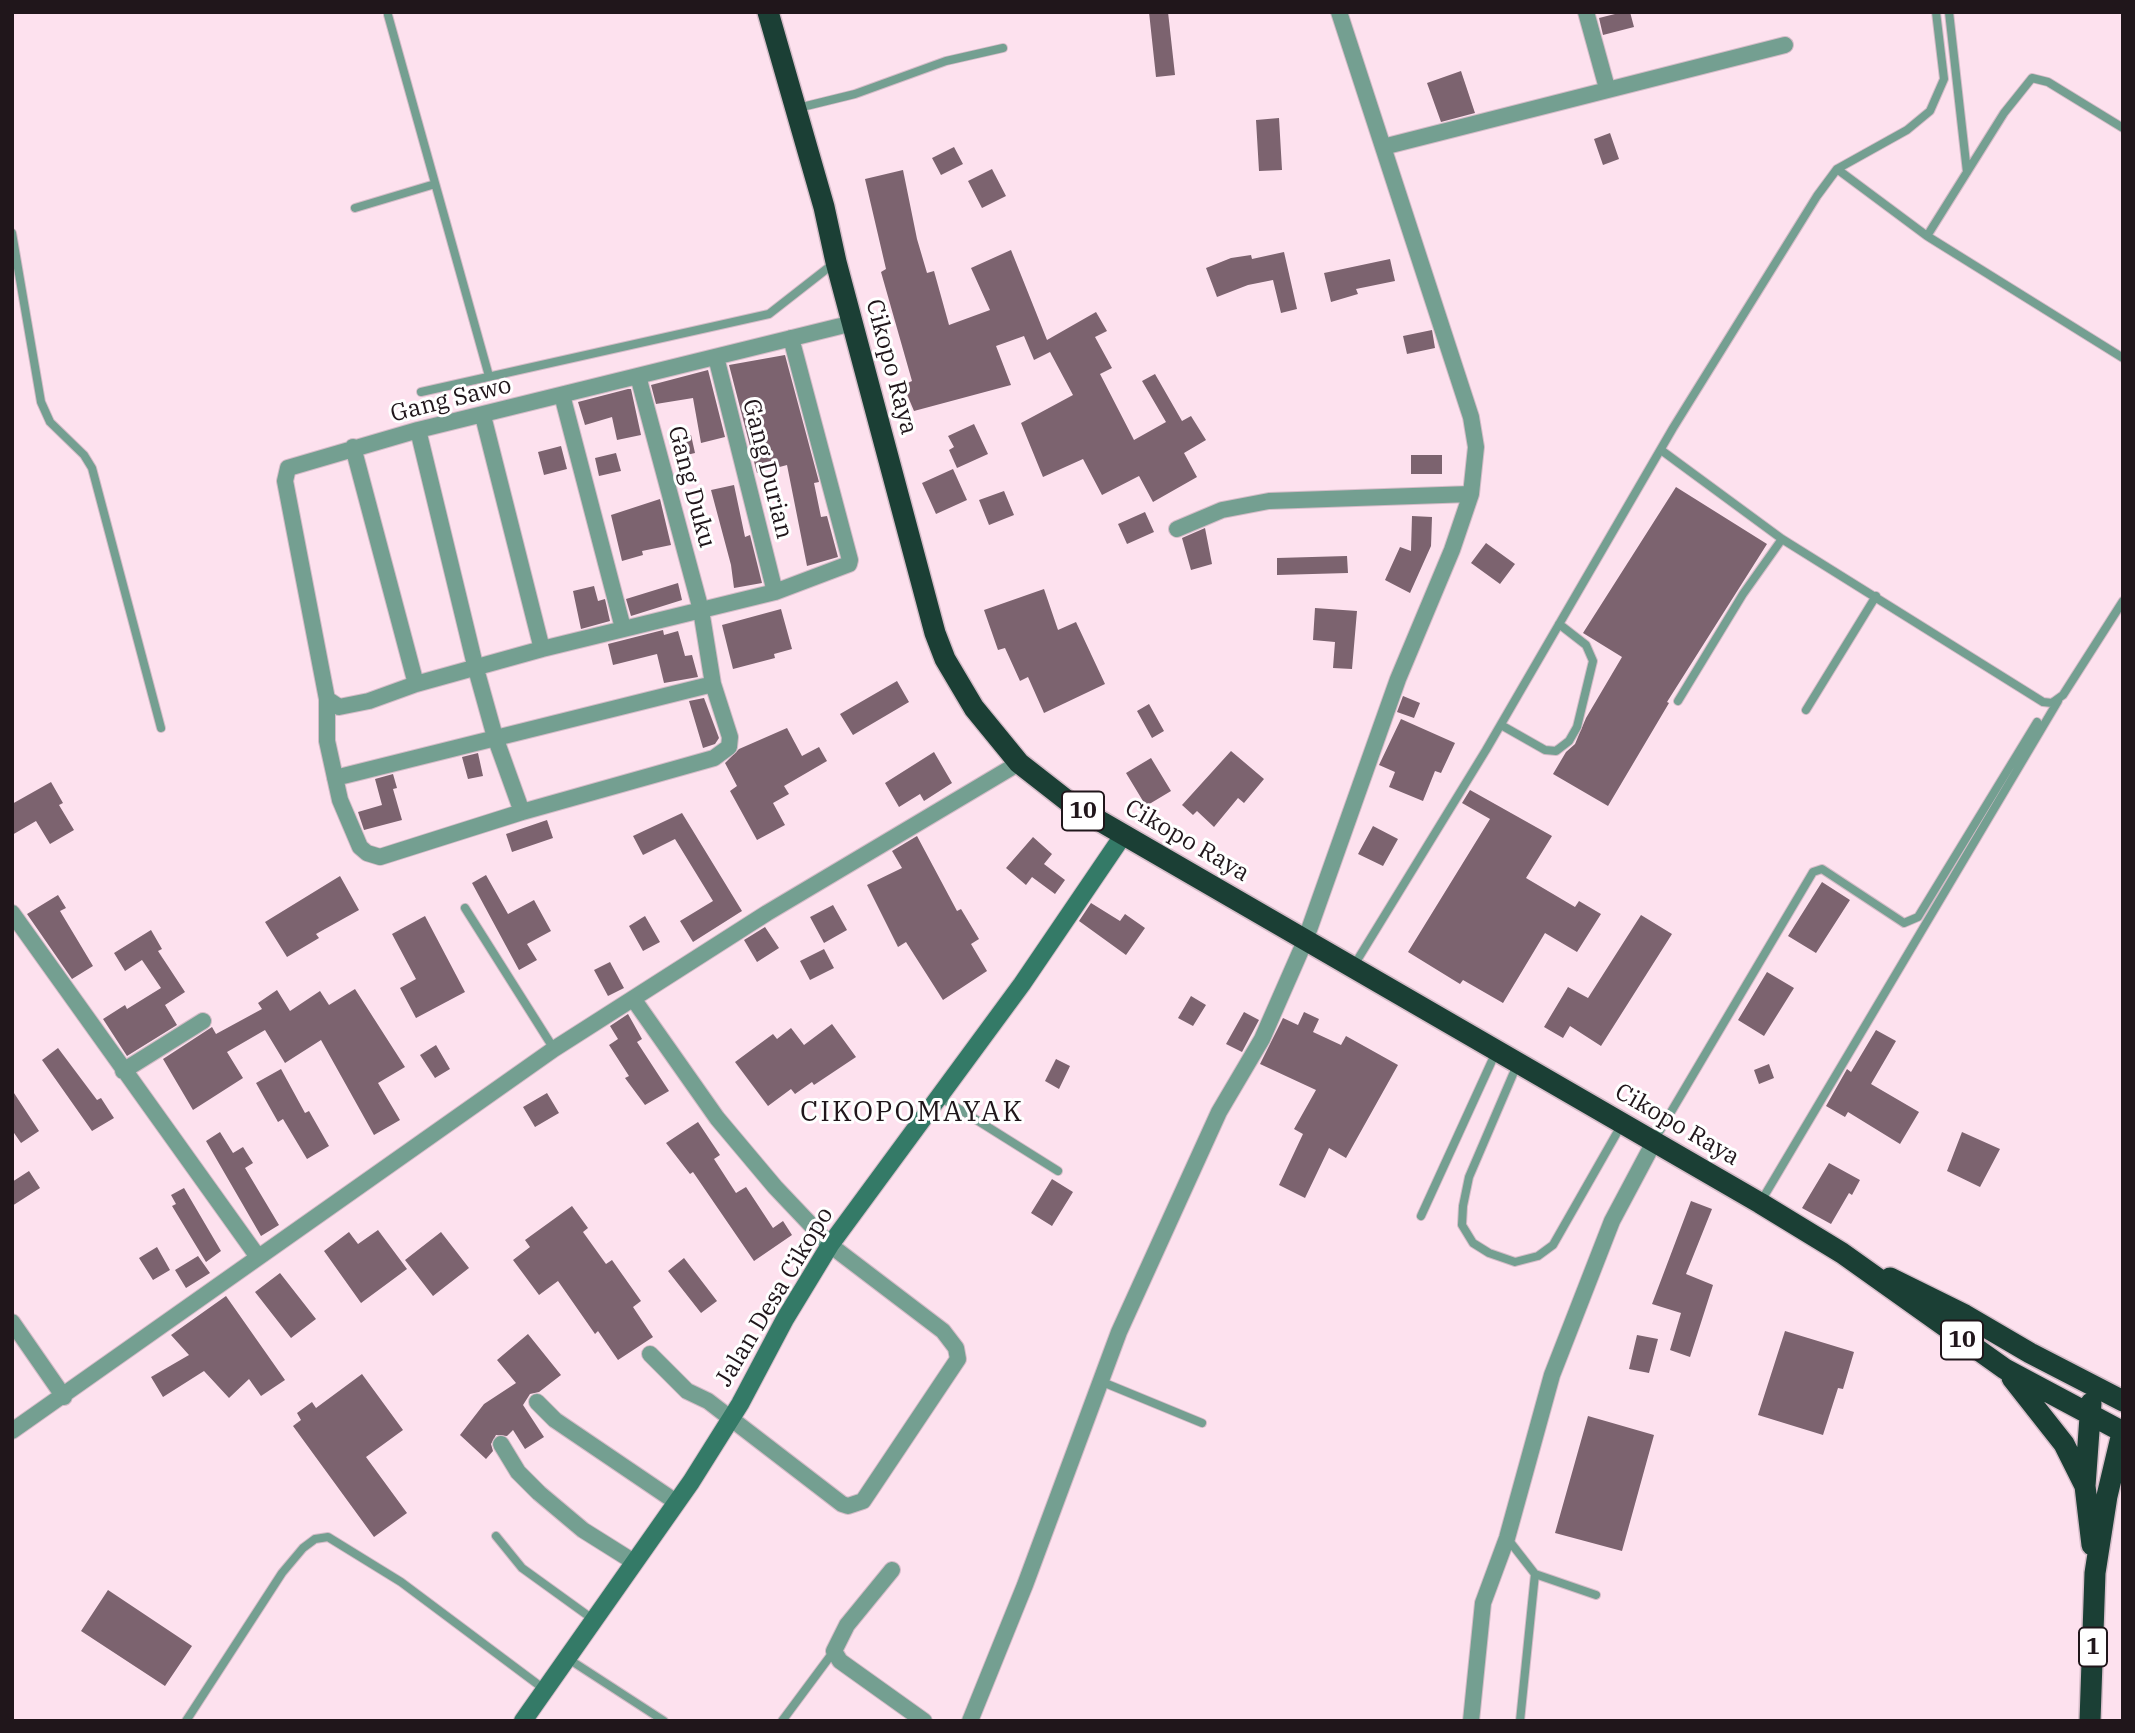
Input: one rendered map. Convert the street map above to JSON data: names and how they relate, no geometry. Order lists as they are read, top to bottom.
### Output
{
  "streets": {
    "highway": ["Cikopo Raya", "10", "1"],
    "main road": ["Jalan Desa Cikopo"],
    "street": ["Gang Sawo", "Gang Durian", "Gang Duku"]
  },
  "crossings": [
    ["Cikopo Raya", "Gang Sawo"],
    ["Cikopo Raya", "10"],
    ["Cikopo Raya", "Jalan Desa Cikopo"],
    ["Cikopo Raya", "1"],
    ["Gang Sawo", "Gang Durian"],
    ["Gang Sawo", "Gang Duku"],
    ["10", "1"]
  ],
  "districts": ["CIKOPOMAYAK"]
}
